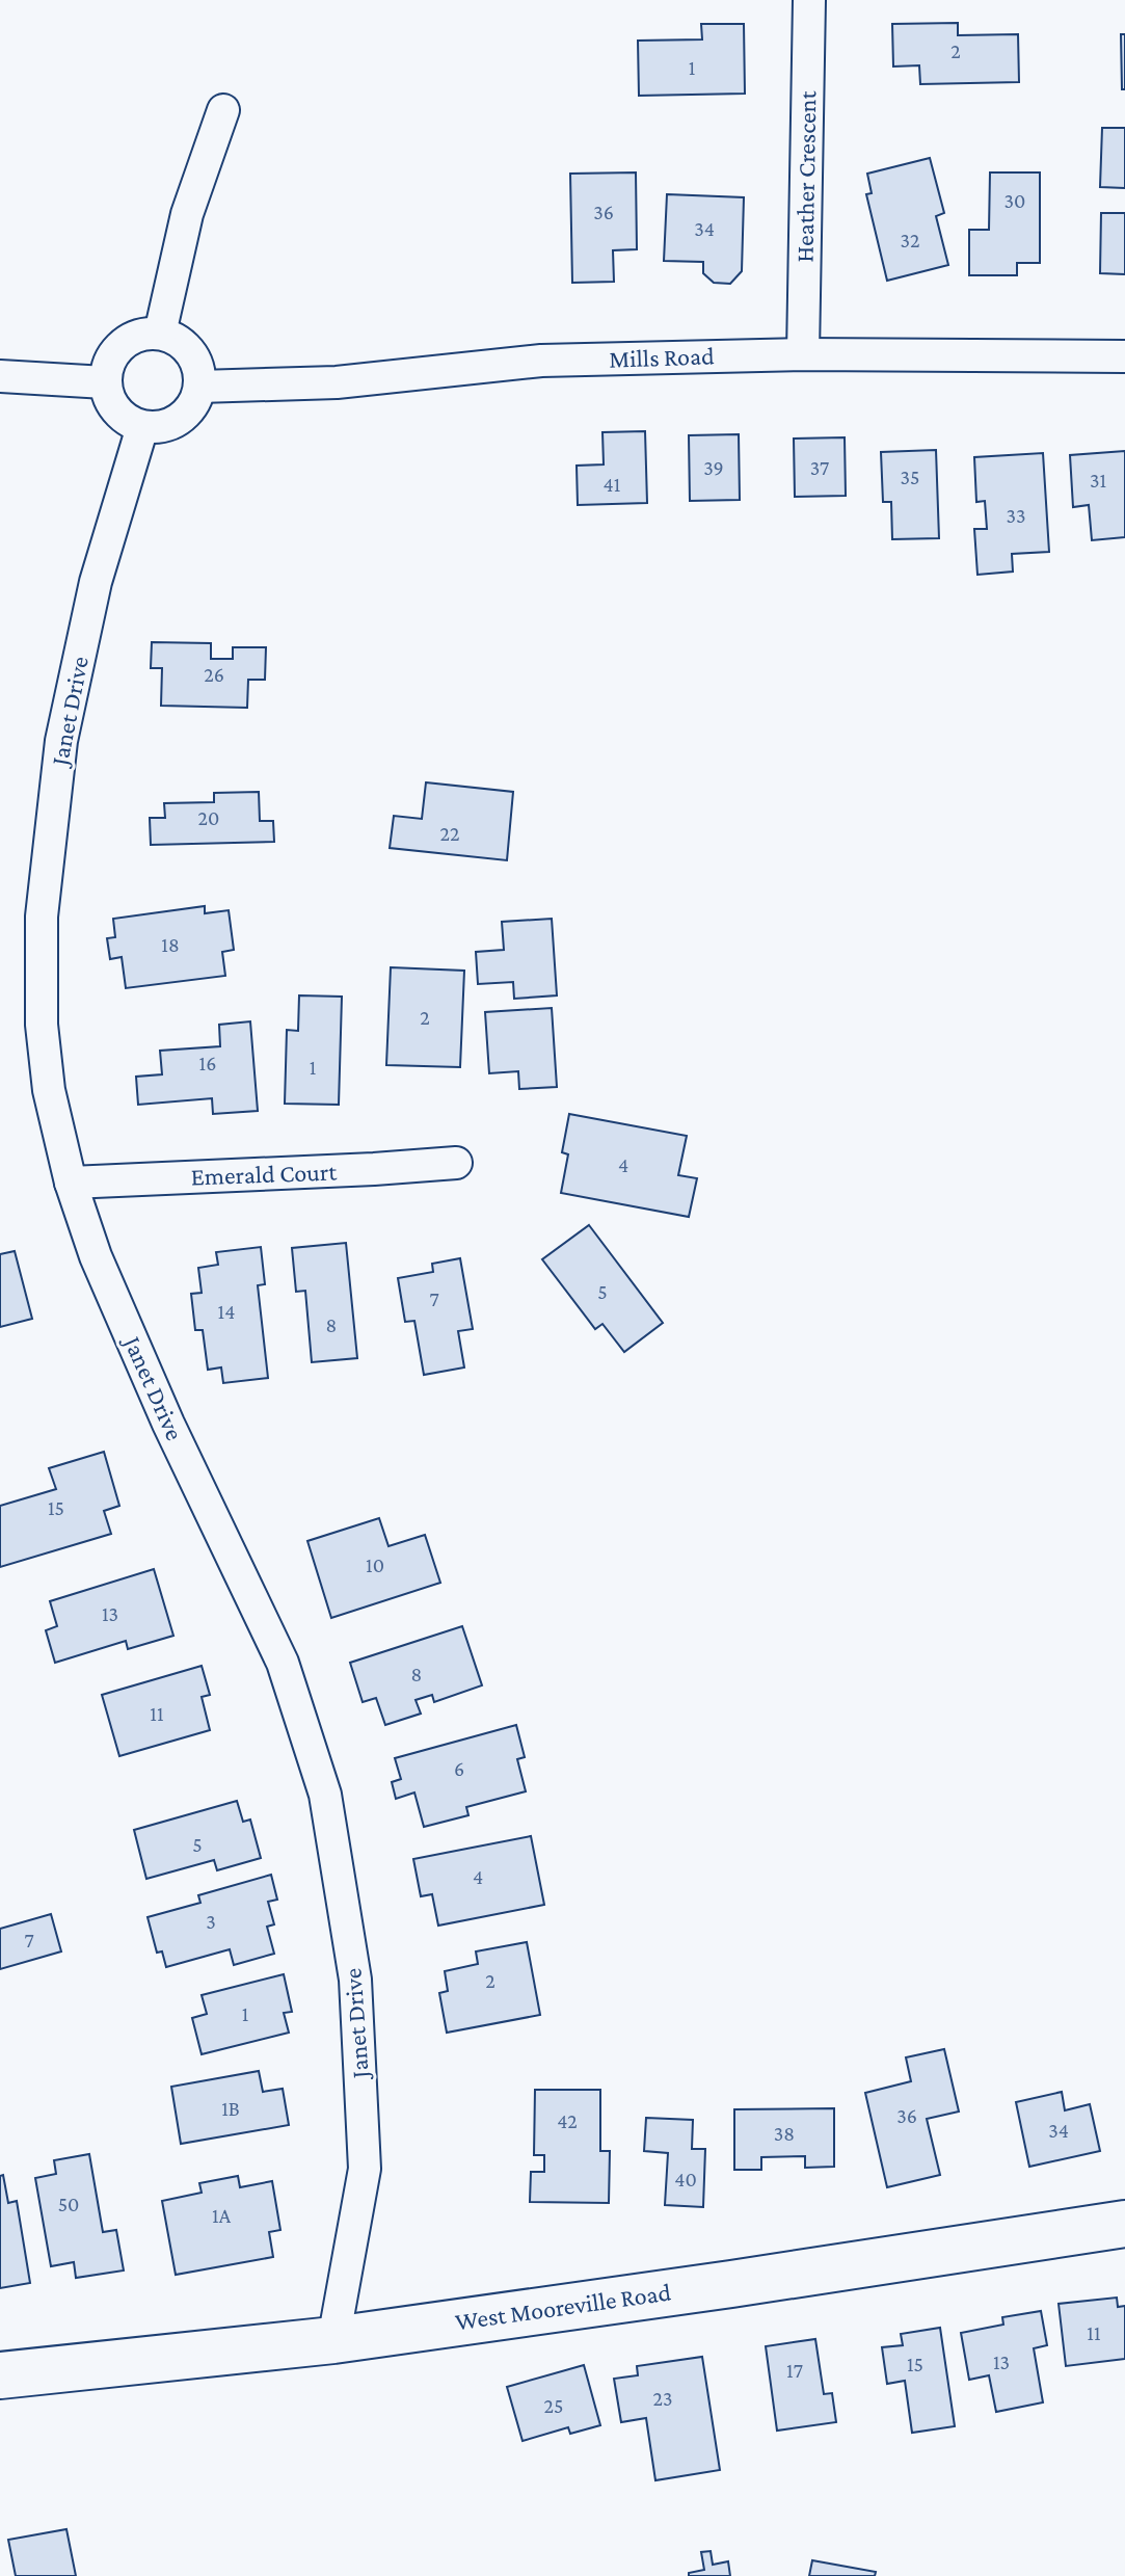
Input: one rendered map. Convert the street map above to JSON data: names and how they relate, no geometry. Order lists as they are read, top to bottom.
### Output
{
  "streets": {
    "main road": ["West Mooreville Road"],
    "street": [
      "Heather Crescent",
      "Mills Road",
      "Janet Drive",
      "Emerald Court"
    ]
  },
  "crossings": [
    ["Heather Crescent", "Mills Road"],
    ["Mills Road", "Janet Drive"],
    ["Janet Drive", "Emerald Court"],
    ["Janet Drive", "West Mooreville Road"]
  ],
  "house_numbers": [
    "2",
    "1",
    "30",
    "36",
    "34",
    "32",
    "39",
    "37",
    "35",
    "31",
    "41",
    "33",
    "26",
    "20",
    "22",
    "18",
    "2",
    "16",
    "1",
    "4",
    "5",
    "7",
    "14",
    "8",
    "15",
    "10",
    "13",
    "8",
    "11",
    "6",
    "5",
    "4",
    "3",
    "7",
    "2",
    "1",
    "1B",
    "36",
    "42",
    "34",
    "38",
    "40",
    "50",
    "1A",
    "11",
    "13",
    "15",
    "17",
    "23",
    "25"
  ]
}
